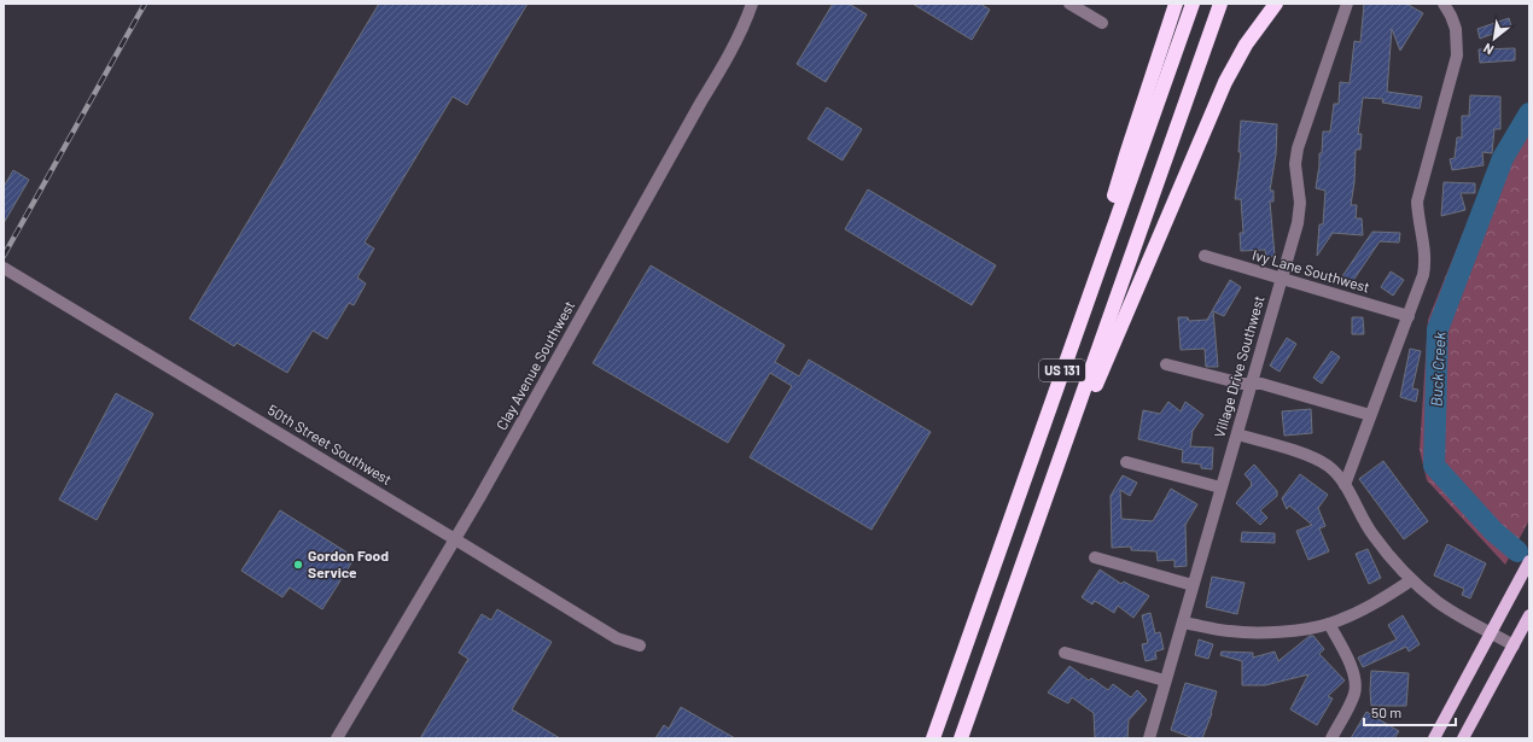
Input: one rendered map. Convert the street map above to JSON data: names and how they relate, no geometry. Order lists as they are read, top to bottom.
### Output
{
  "streets": {
    "highway": ["US 131"],
    "street": [
      "Ivy Lane Southwest",
      "Clay Avenue Southwest",
      "Village Drive Southwest",
      "50th Street Southwest"
    ]
  },
  "crossings": [
    ["Ivy Lane Southwest", "Village Drive Southwest"],
    ["Clay Avenue Southwest", "50th Street Southwest"]
  ],
  "water": ["Buck Creek"],
  "places": ["Gordon Food Service"],
  "scale_bar": "50 m",
  "north": "bottom left"
}
